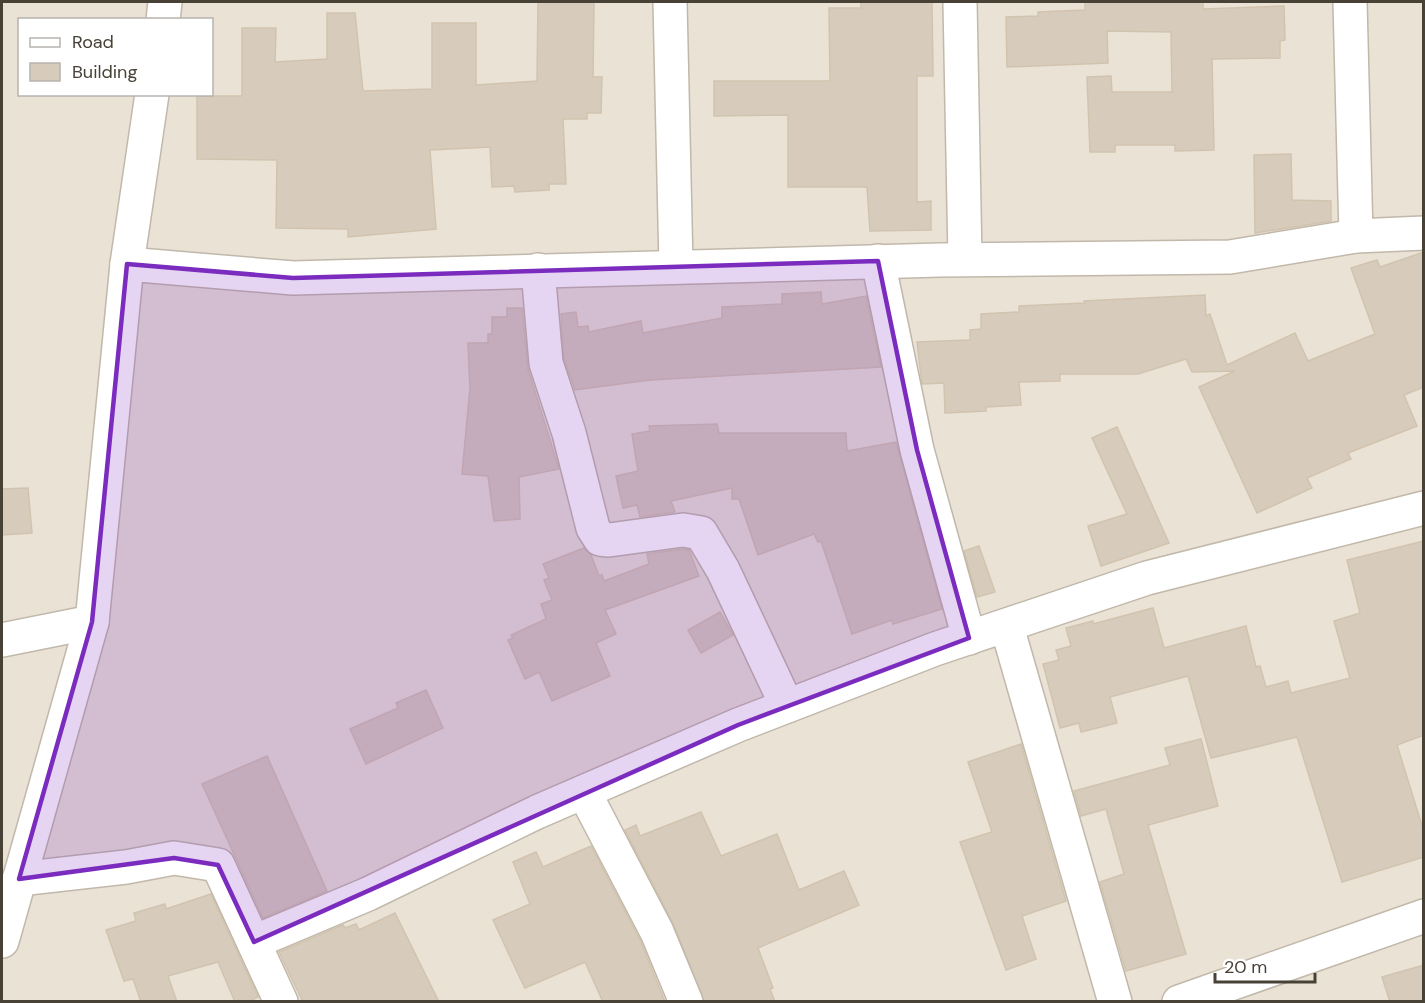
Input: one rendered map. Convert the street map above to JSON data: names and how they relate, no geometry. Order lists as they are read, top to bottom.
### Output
{
  "legend": ["Road", "Building"],
  "scale_bar": "20 m"
}
